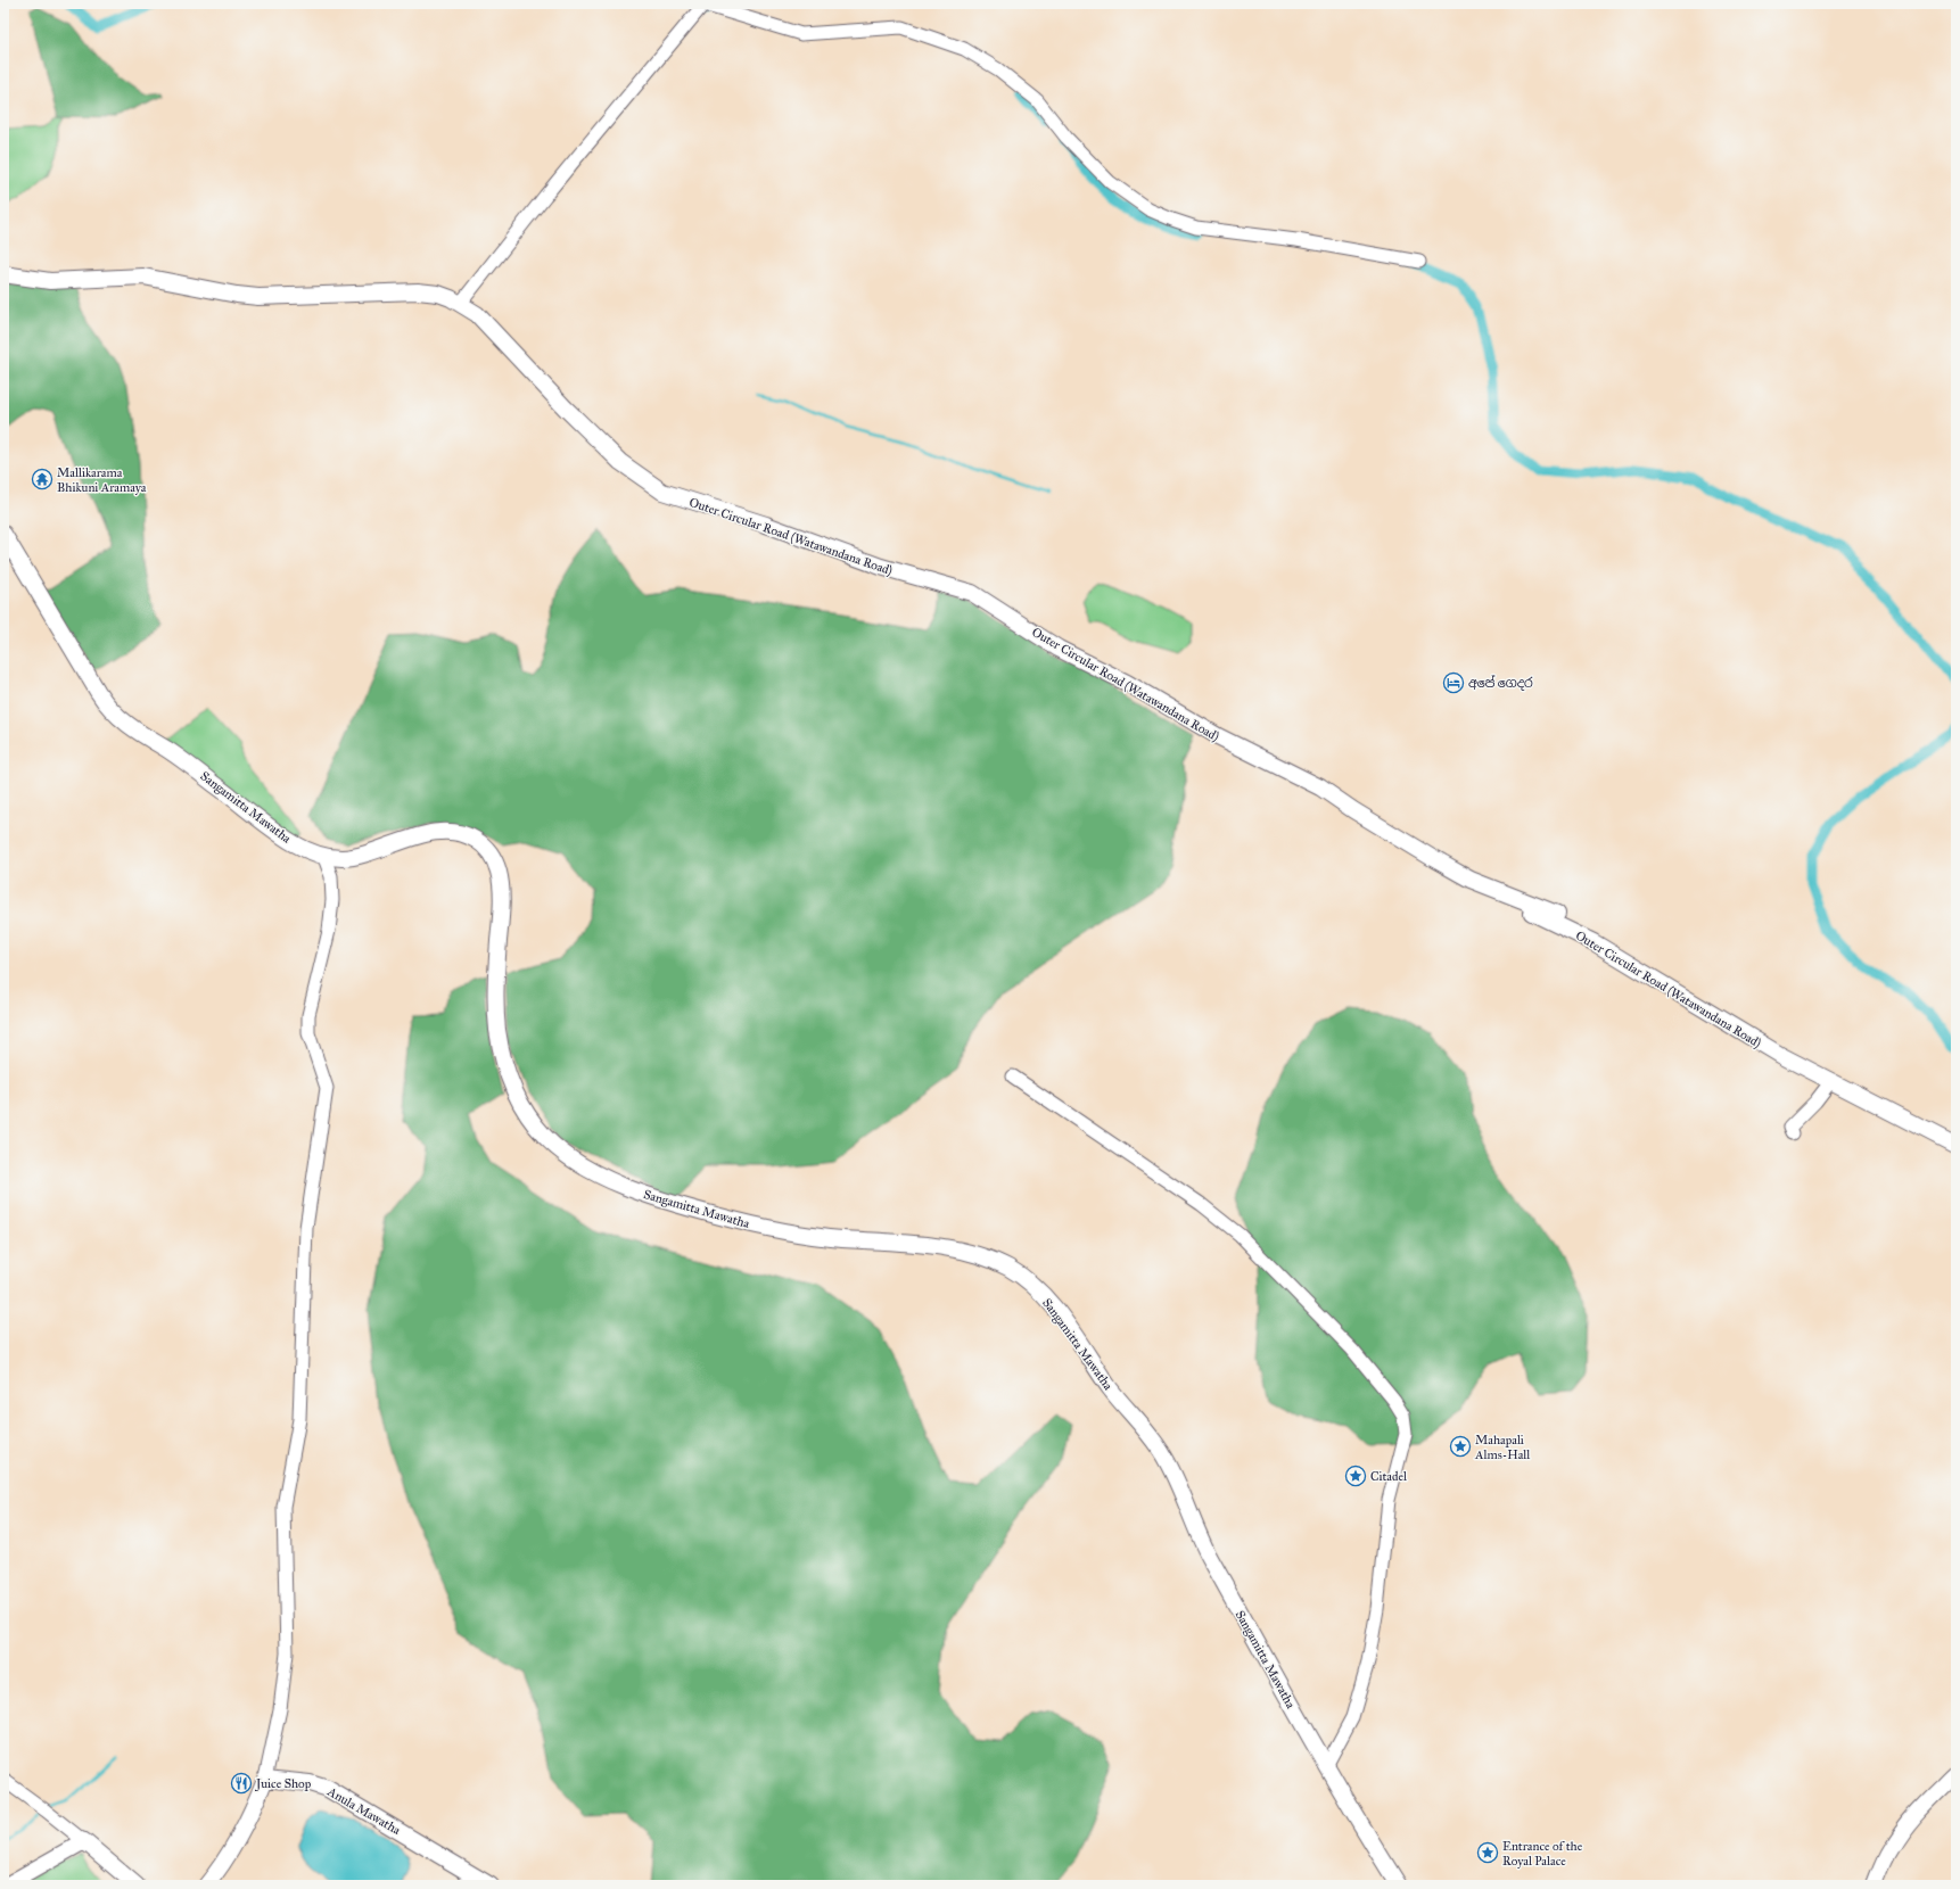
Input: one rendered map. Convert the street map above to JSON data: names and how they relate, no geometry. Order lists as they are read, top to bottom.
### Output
{
  "streets": {
    "main road": ["Outer Circular Road (Watawandana Road)", "Sangamitta Mawatha", "Anula Mawatha"]
  },
  "places": {
    "temple": ["Mallikarama Bhikuni Aramaya"],
    "hotel": ["අපේ ගෙදර"],
    "place": ["Mahapali Alms-Hall", "Citadel", "Entrance of the Royal Palace"],
    "restaurant": ["Juice Shop"]
  }
}
